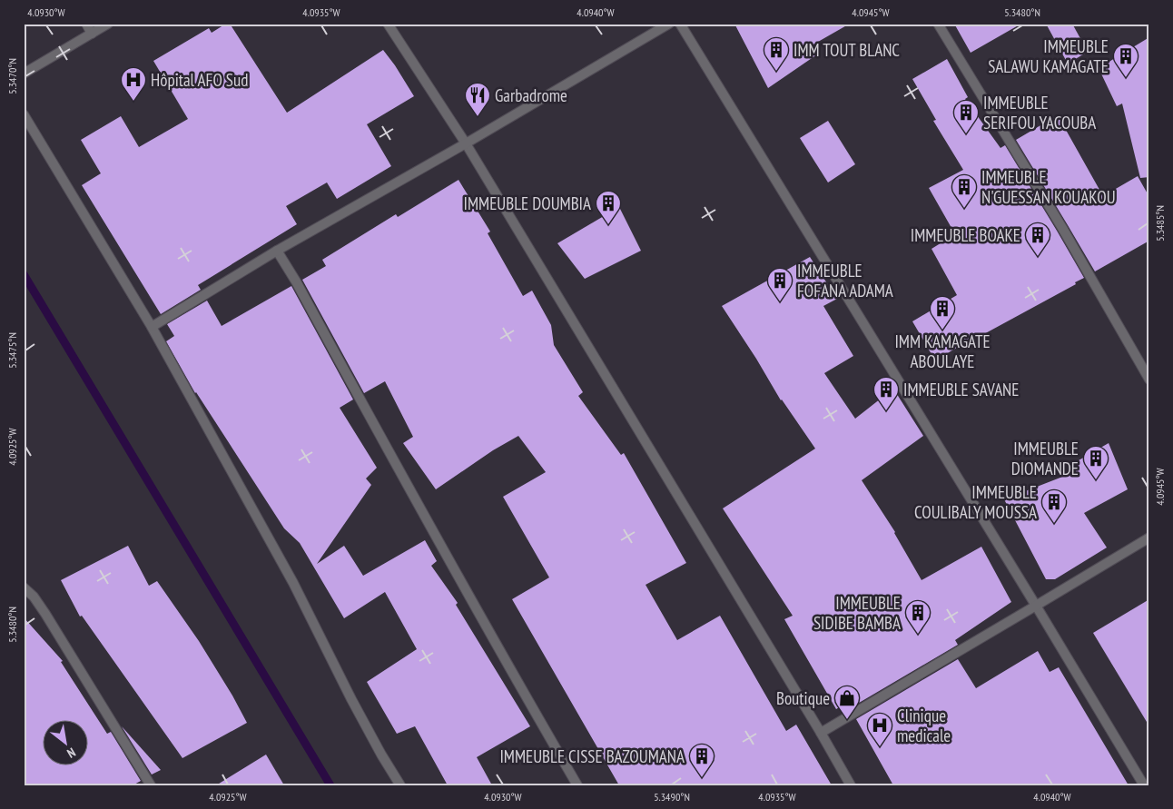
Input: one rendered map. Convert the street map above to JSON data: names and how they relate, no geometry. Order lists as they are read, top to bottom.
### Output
{
  "places": {
    "building": [
      "IMM TOUT BLANC",
      "IMMEUBLE SALAWU KAMAGATE",
      "IMMEUBLE SERIFOU YACOUBA",
      "IMMEUBLE N'GUESSAN KOUAKOU",
      "IMMEUBLE DOUMBIA",
      "IMMEUBLE BOAKE",
      "IMMEUBLE FOFANA ADAMA",
      "IMM KAMAGATE ABOULAYE",
      "IMMEUBLE SAVANE",
      "IMMEUBLE DIOMANDE",
      "IMMEUBLE COULIBALY MOUSSA",
      "IMMEUBLE SIDIBE BAMBA",
      "IMMEUBLE CISSE BAZOUMANA"
    ],
    "hospital": ["Hôpital AFO Sud", "Clinique medicale"],
    "restaurant": ["Garbadrome"],
    "shop": ["Boutique"]
  },
  "north": "bottom right",
  "coordinates": [
    "4.0930°W",
    "4.0935°W",
    "4.0940°W",
    "4.0945°W",
    "5.3480°N",
    "5.3470°N",
    "5.3485°N",
    "5.3475°N",
    "4.0925°W",
    "5.3490°N"
  ]
}
